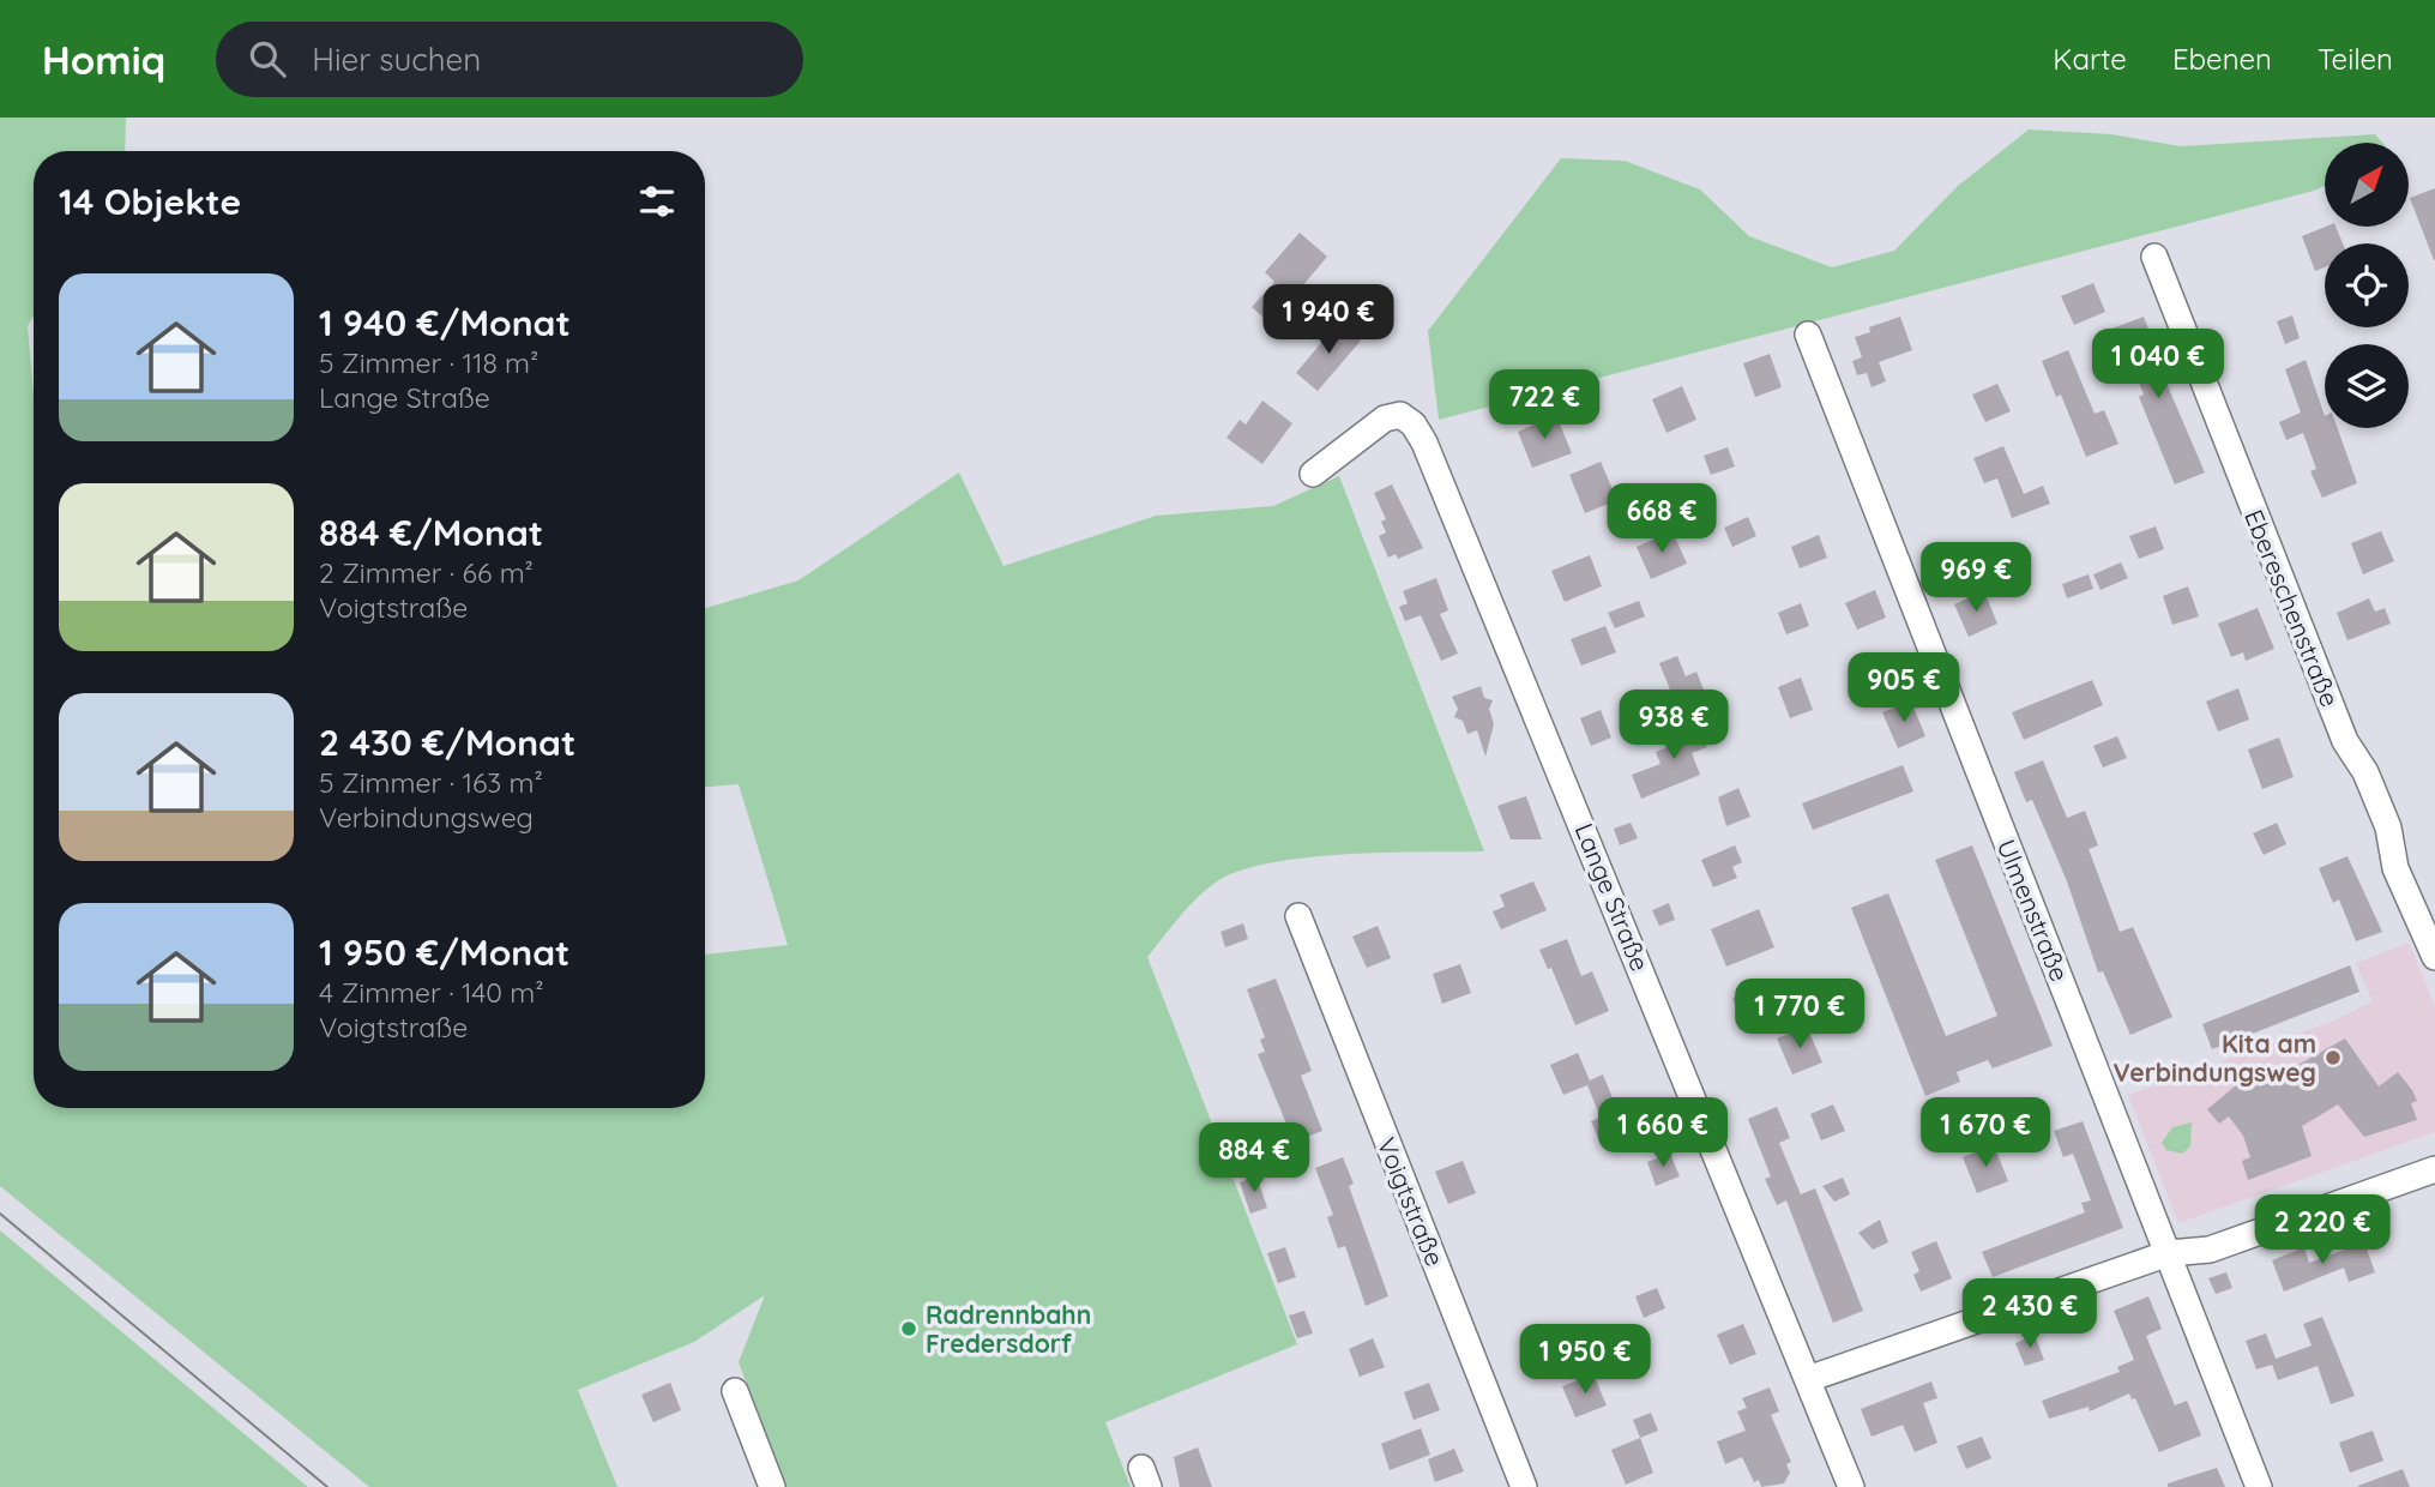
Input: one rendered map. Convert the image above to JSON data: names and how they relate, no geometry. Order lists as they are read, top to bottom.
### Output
{
  "streets": {
    "street": [
      "Ebereschenstraße",
      "Lange Straße",
      "Ulmenstraße",
      "Voigtstraße"
    ]
  },
  "places": ["Kita am Verbindungsweg", "Radrennbahn Fredersdorf"],
  "north": "top right",
  "page": {
    "header": "Homiq",
    "search": "Hier suchen",
    "nav": ["Karte", "Ebenen", "Teilen"],
    "heading": "14 Objekte",
    "list": [
      {
        "name": "1 940 €/Monat",
        "note": "5 Zimmer · 118 m² · Lange Straße"
      },
      {
        "name": "884 €/Monat",
        "note": "2 Zimmer · 66 m² · Voigtstraße"
      },
      {
        "name": "2 430 €/Monat",
        "note": "5 Zimmer · 163 m² · Verbindungsweg"
      },
      {
        "name": "1 950 €/Monat",
        "note": "4 Zimmer · 140 m² · Voigtstraße"
      }
    ],
    "price": [
      "1 940 €",
      "1 040 €",
      "722 €",
      "668 €",
      "969 €",
      "905 €",
      "938 €",
      "1 770 €",
      "1 660 €",
      "1 670 €",
      "884 €",
      "2 220 €",
      "2 430 €",
      "1 950 €"
    ]
  }
}
